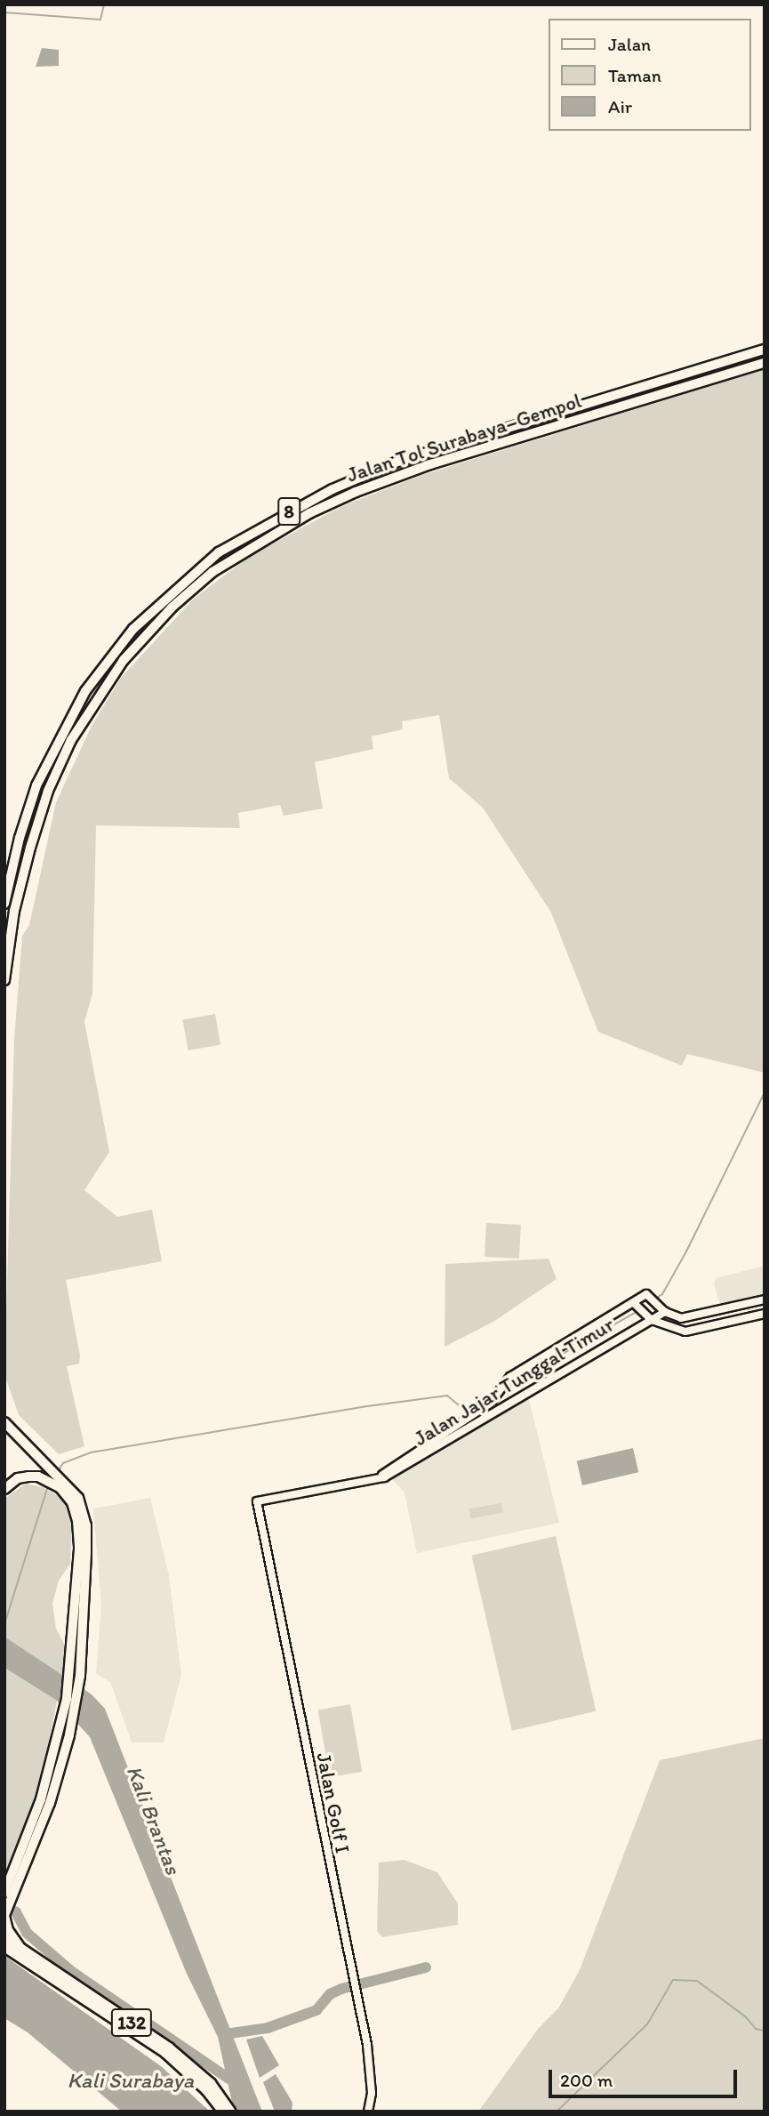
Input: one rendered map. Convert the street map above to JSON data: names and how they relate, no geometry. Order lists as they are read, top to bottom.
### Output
{
  "streets": {
    "highway": ["Jalan Tol Surabaya–Gempol", "8"],
    "main road": ["Jalan Jajar Tunggal Timur", "Jalan Golf I", "132"]
  },
  "crossings": [
    ["Jalan Jajar Tunggal Timur", "Jalan Golf I"]
  ],
  "water": ["Kali Brantas", "Kali Surabaya"],
  "legend": ["Jalan", "Taman", "Air"],
  "scale_bar": "200 m"
}
